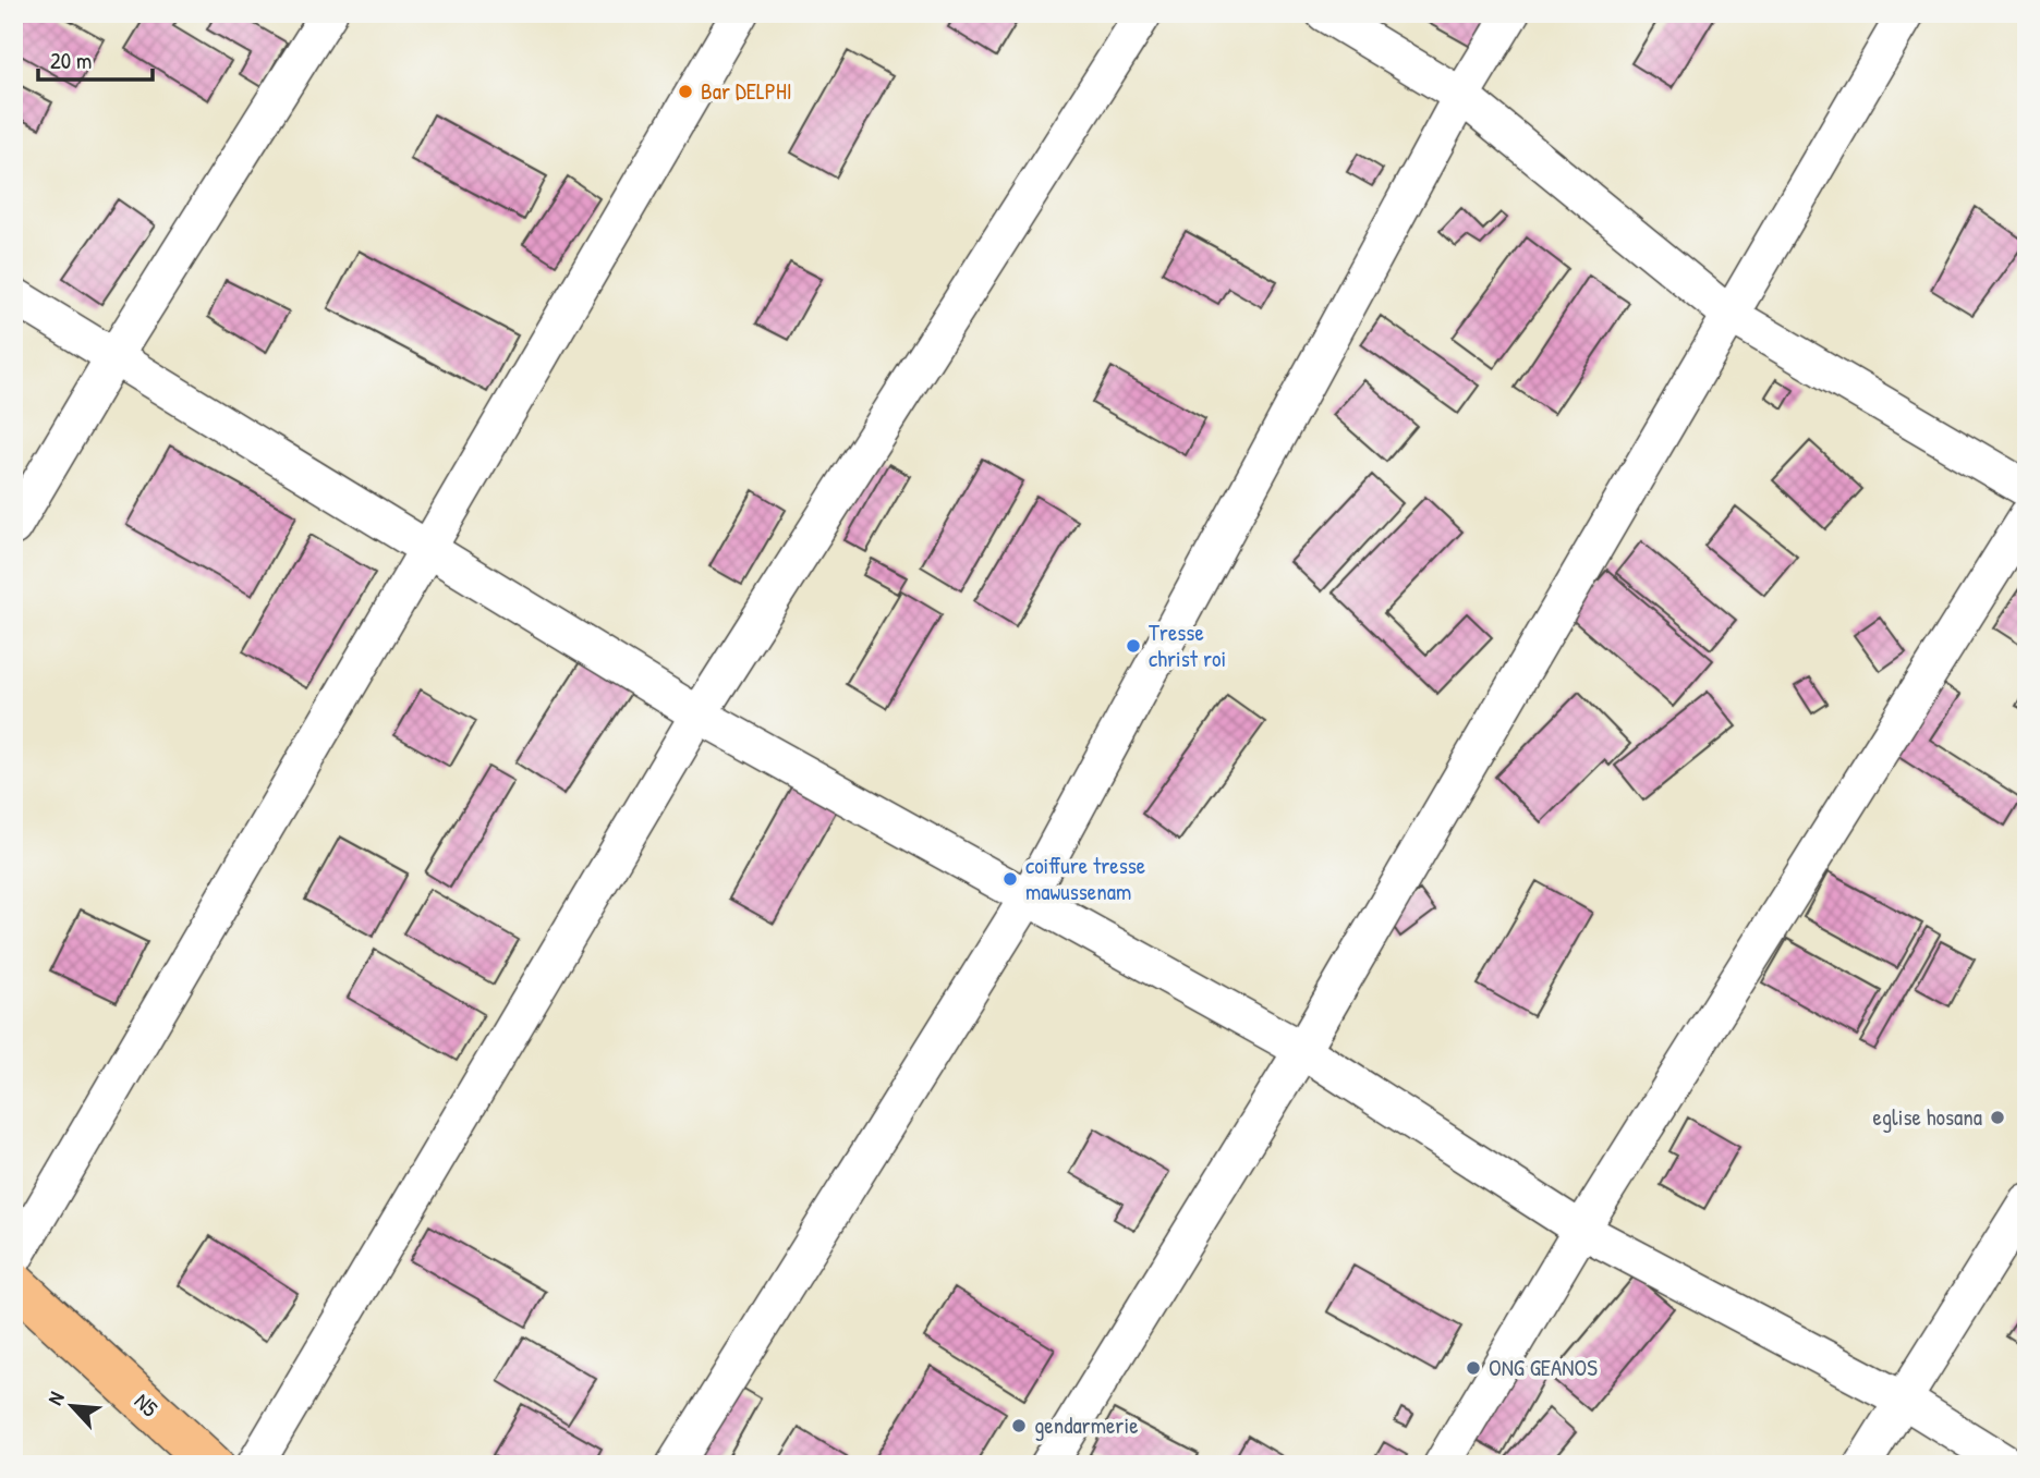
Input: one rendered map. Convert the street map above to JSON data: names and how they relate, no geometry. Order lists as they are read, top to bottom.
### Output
{
  "streets": {
    "main road": ["N5"]
  },
  "places": [
    "Bar DELPHI",
    "Tresse christ roi",
    "coiffure tresse mawussenam",
    "eglise hosana",
    "ONG GEANOS",
    "gendarmerie"
  ],
  "scale_bar": "20 m",
  "north": "top left"
}
